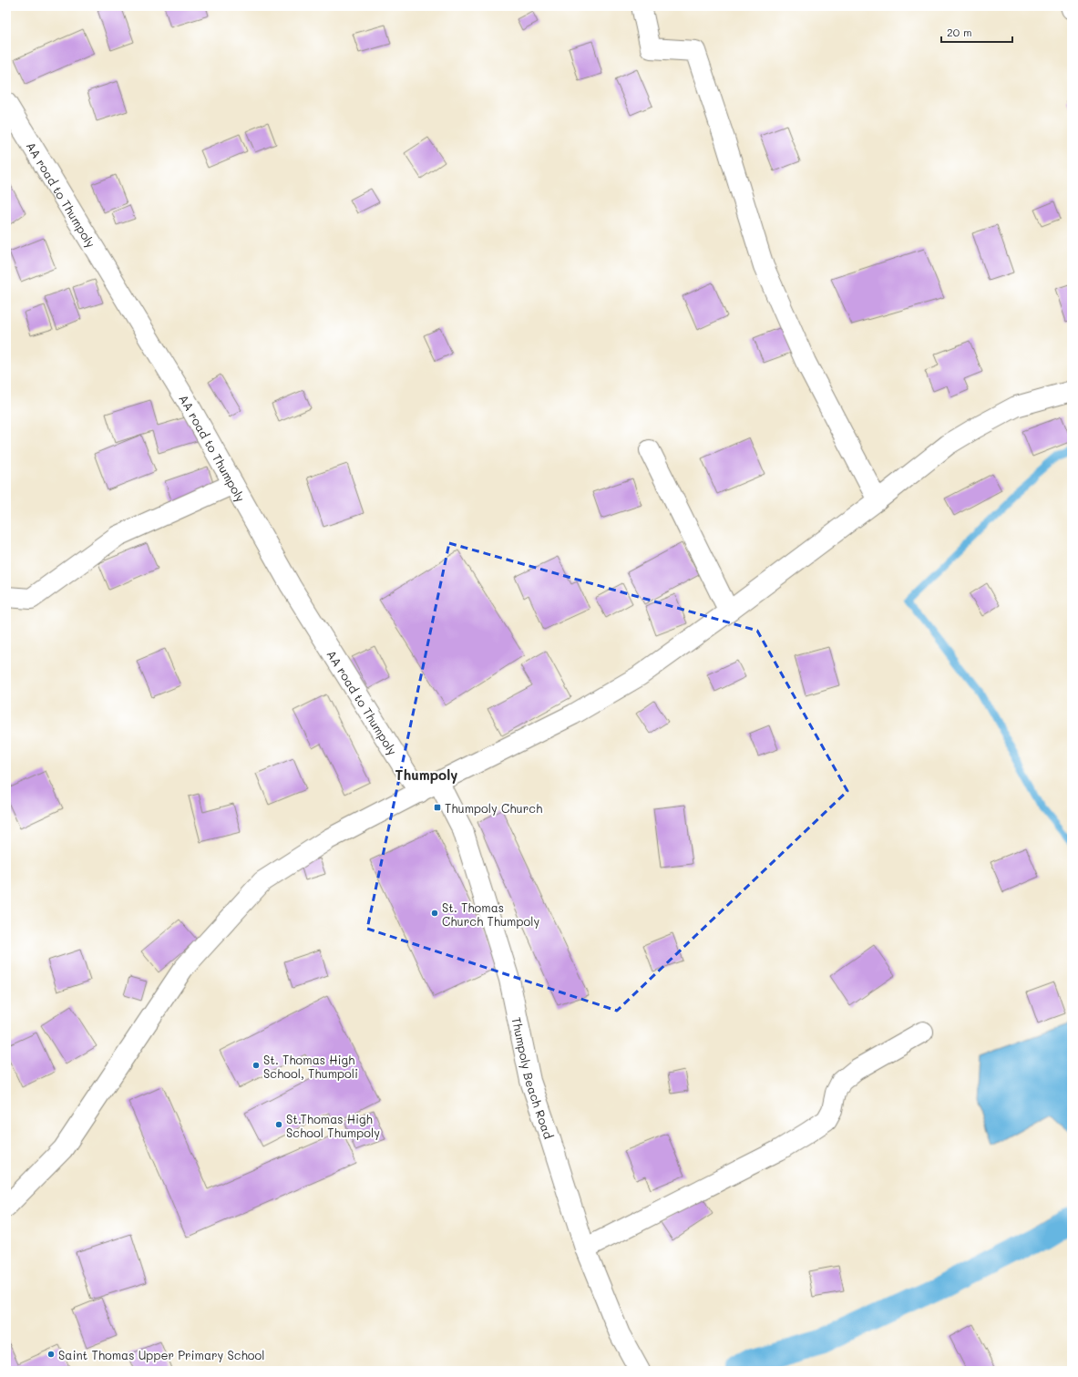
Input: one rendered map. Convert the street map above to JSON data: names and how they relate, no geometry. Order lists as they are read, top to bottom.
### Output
{
  "streets": {
    "main road": ["AA road to Thumpoly", "Thumpoly Beach Road"]
  },
  "districts": ["Thumpoly"],
  "places": {
    "transit": ["Thumpoly Church"],
    "other": [
      "St. Thomas Church Thumpoly",
      "St. Thomas High School, Thumpoli",
      "St.Thomas High School Thumpoly",
      "Saint Thomas Upper Primary School"
    ]
  },
  "scale_bar": "20 m"
}
